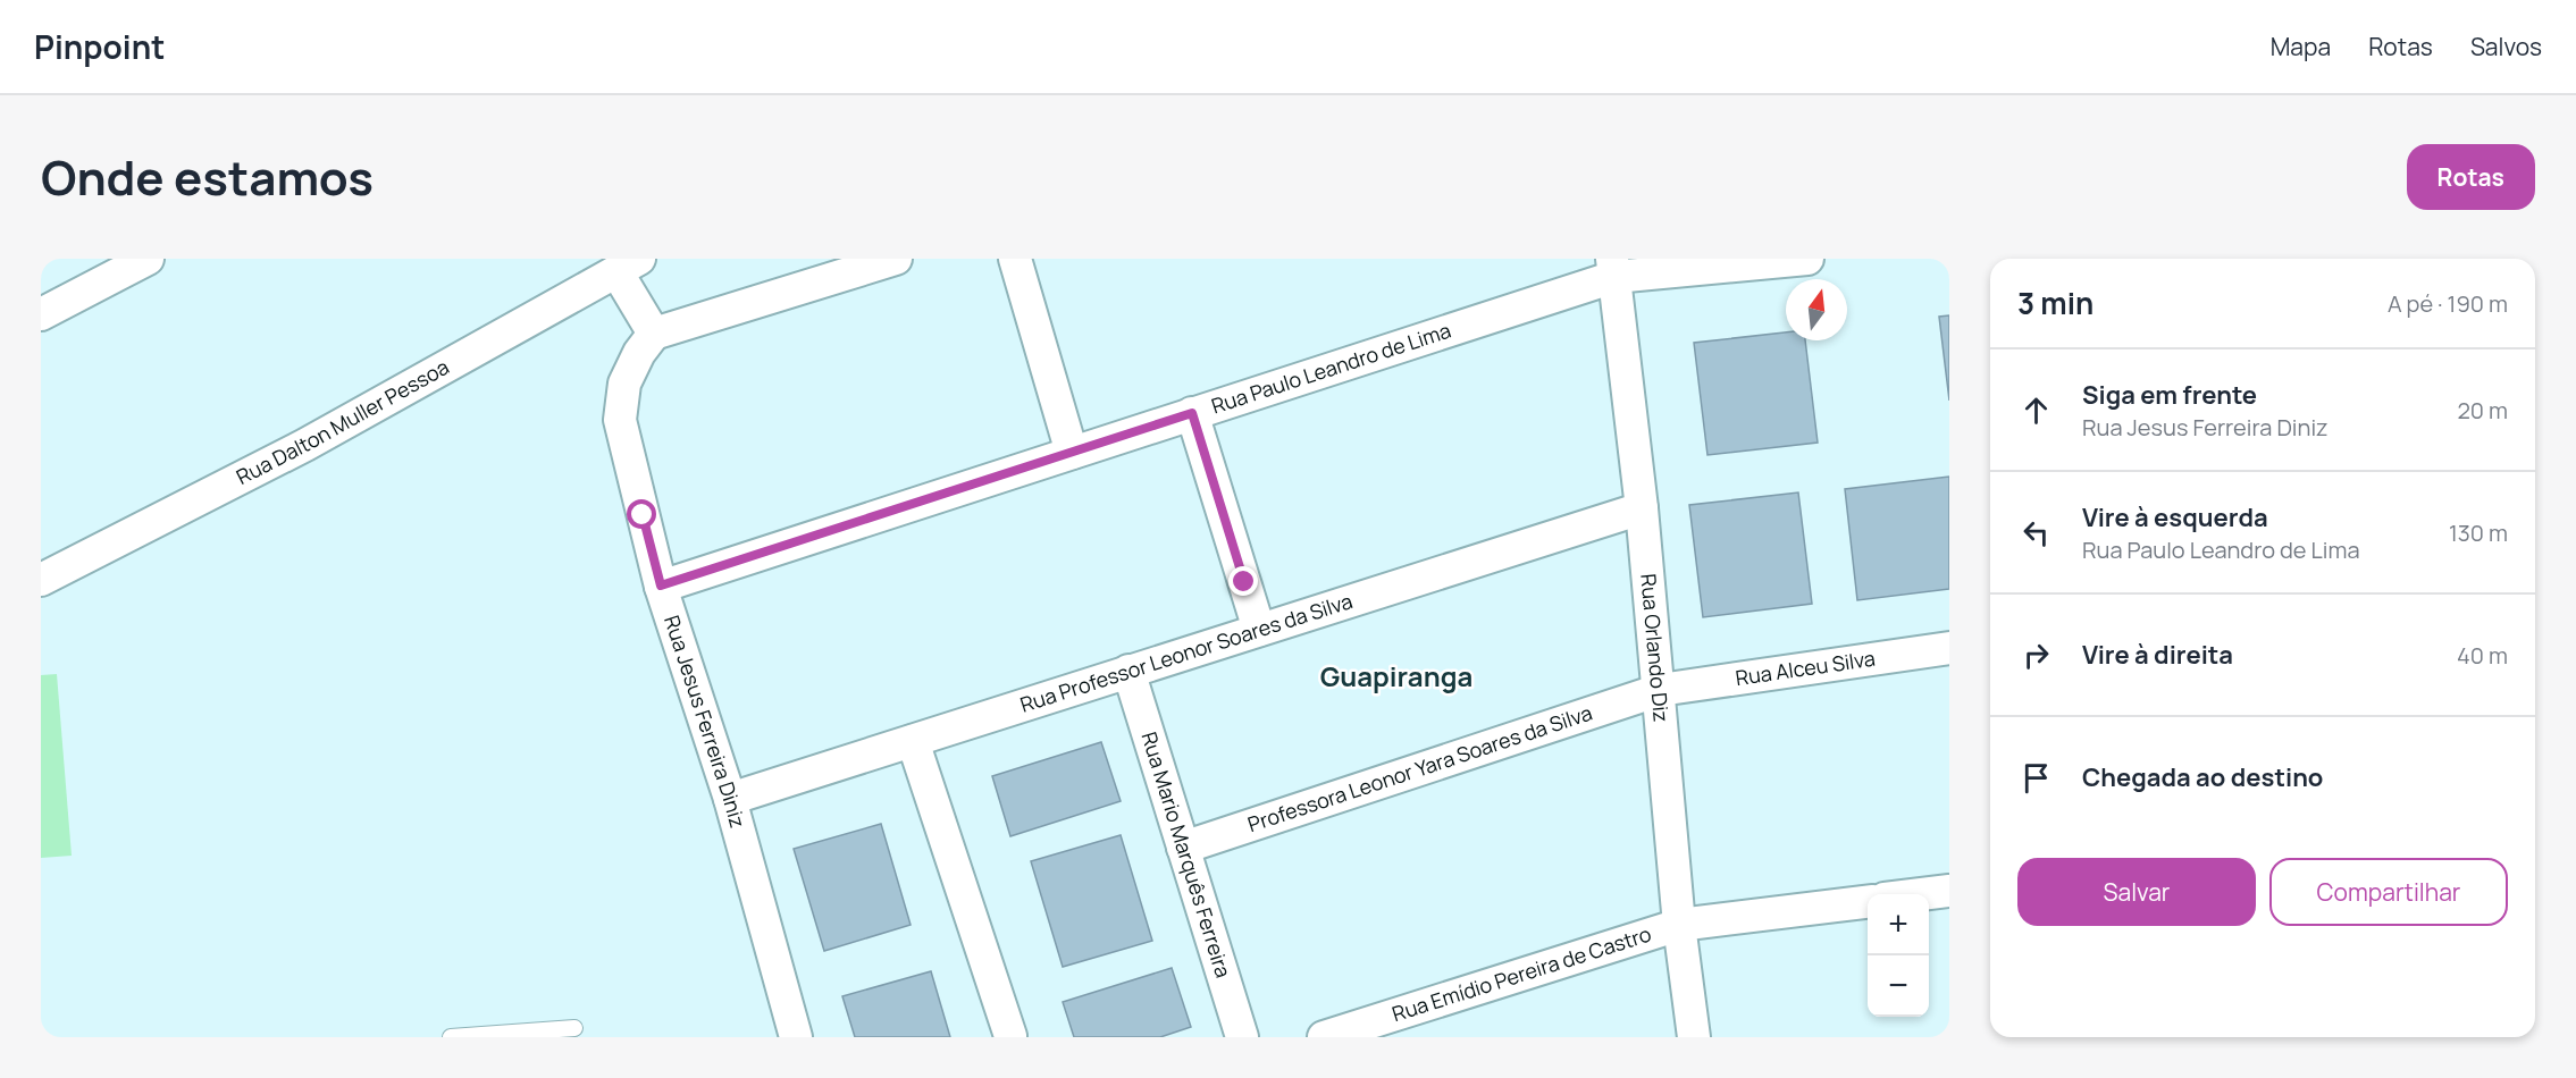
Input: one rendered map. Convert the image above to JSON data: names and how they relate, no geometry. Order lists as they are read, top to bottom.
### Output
{
  "streets": {
    "street": [
      "Rua Paulo Leandro de Lima",
      "Rua Dalton Muller Pessoa",
      "Rua Orlando Diz",
      "Rua Professor Leonor Soares da Silva",
      "Rua Alceu Silva",
      "Rua Jesus Ferreira Diniz",
      "Professora Leonor Yara Soares da Silva",
      "Rua Mario Marquês Ferreira",
      "Rua Emídio Pereira de Castro"
    ]
  },
  "crossings": [
    ["Rua Paulo Leandro de Lima", "Rua Orlando Diz"],
    ["Rua Paulo Leandro de Lima", "Rua Jesus Ferreira Diniz"],
    ["Rua Orlando Diz", "Rua Professor Leonor Soares da Silva"],
    ["Rua Orlando Diz", "Rua Alceu Silva"],
    ["Rua Orlando Diz", "Professora Leonor Yara Soares da Silva"],
    ["Rua Orlando Diz", "Rua Emídio Pereira de Castro"],
    ["Rua Professor Leonor Soares da Silva", "Rua Jesus Ferreira Diniz"],
    ["Rua Professor Leonor Soares da Silva", "Rua Mario Marquês Ferreira"],
    ["Rua Alceu Silva", "Professora Leonor Yara Soares da Silva"],
    ["Professora Leonor Yara Soares da Silva", "Rua Mario Marquês Ferreira"]
  ],
  "districts": ["Guapiranga"],
  "north": "top",
  "page": {
    "header": "Pinpoint",
    "nav": ["Mapa", "Rotas", "Salvos"],
    "title": "Onde estamos",
    "buttons": [
      "Rotas",
      ["Salvar", "Compartilhar"]
    ],
    "heading": ["3 min", "A pé · 190 m"],
    "list": [
      ["Siga em frente", "Rua Jesus Ferreira Diniz", "20 m"],
      ["Vire à esquerda", "Rua Paulo Leandro de Lima", "130 m"],
      ["Vire à direita", "40 m"],
      "Chegada ao destino"
    ],
    "map_buttons": ["+", "−"]
  }
}
